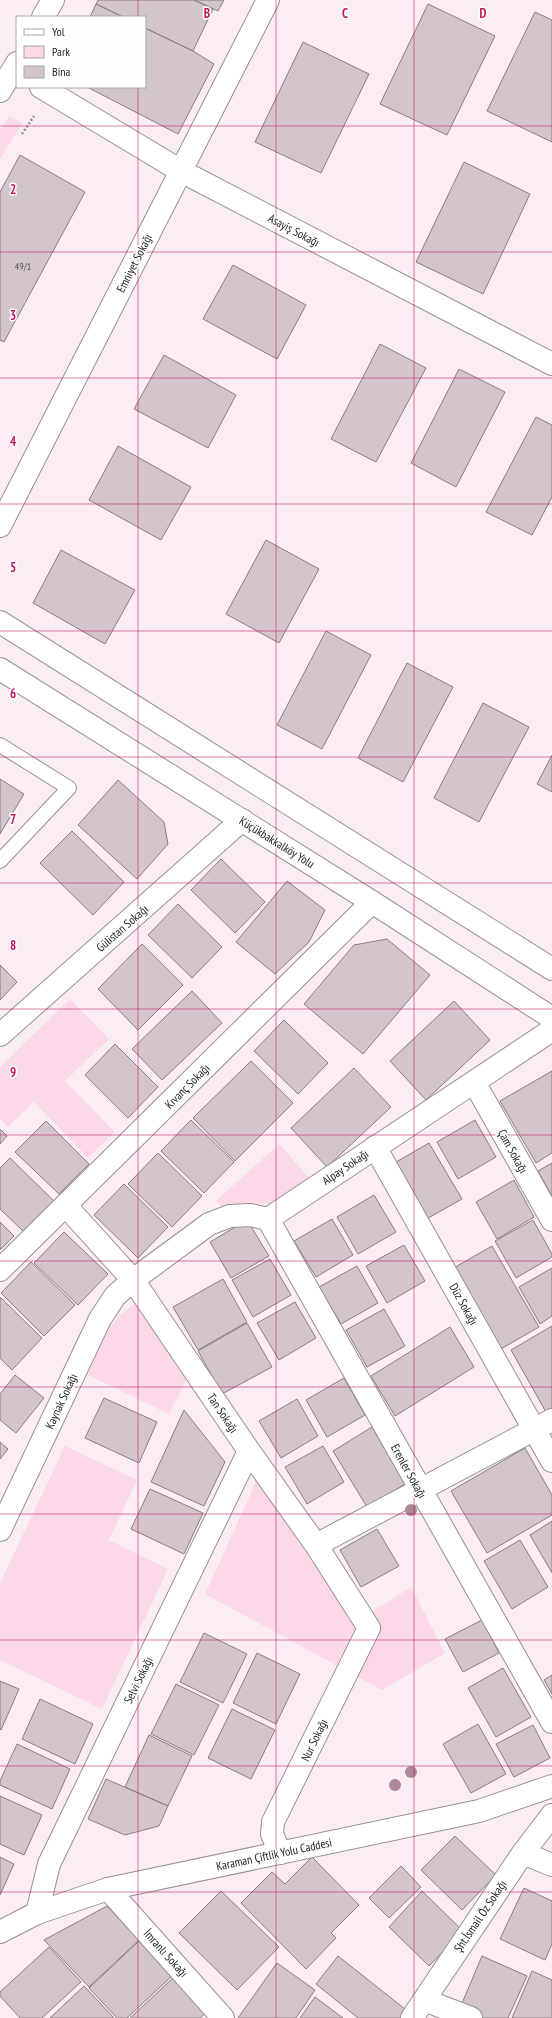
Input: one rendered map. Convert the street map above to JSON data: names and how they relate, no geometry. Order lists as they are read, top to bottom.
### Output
{
  "streets": {
    "street": [
      "Asayiş Sokağı",
      "Emniyet Sokağı",
      "Küçükbakkalköy Yolu",
      "Gülistan Sokağı",
      "Kıvanç Sokağı",
      "Çam Sokağı",
      "Alpay Sokağı",
      "Düz Sokağı",
      "Kaynak Sokağı",
      "Tan Sokağı",
      "Erenler Sokağı",
      "Selvi Sokağı",
      "Nur Sokağı",
      "Karaman Çiftlik Yolu Caddesi",
      "Şht.İsmail Öz Sokağı",
      "İmranlı Sokağı"
    ]
  },
  "crossings": [
    ["Asayiş Sokağı", "Emniyet Sokağı"],
    ["Küçükbakkalköy Yolu", "Gülistan Sokağı"],
    ["Küçükbakkalköy Yolu", "Kıvanç Sokağı"],
    ["Kıvanç Sokağı", "Tan Sokağı"],
    ["Çam Sokağı", "Alpay Sokağı"],
    ["Alpay Sokağı", "Düz Sokağı"],
    ["Alpay Sokağı", "Erenler Sokağı"],
    ["Kaynak Sokağı", "Tan Sokağı"],
    ["Tan Sokağı", "Selvi Sokağı"],
    ["Tan Sokağı", "Nur Sokağı"],
    ["Selvi Sokağı", "Karaman Çiftlik Yolu Caddesi"],
    ["Nur Sokağı", "Karaman Çiftlik Yolu Caddesi"],
    ["Karaman Çiftlik Yolu Caddesi", "İmranlı Sokağı"]
  ],
  "house_numbers": ["49/1"],
  "legend": ["Yol", "Park", "Bina"],
  "grid": {
    "columns": ["B", "C", "D"],
    "rows": [
      "2",
      "3",
      "4",
      "5",
      "6",
      "7",
      "8",
      "9"
    ]
  }
}
